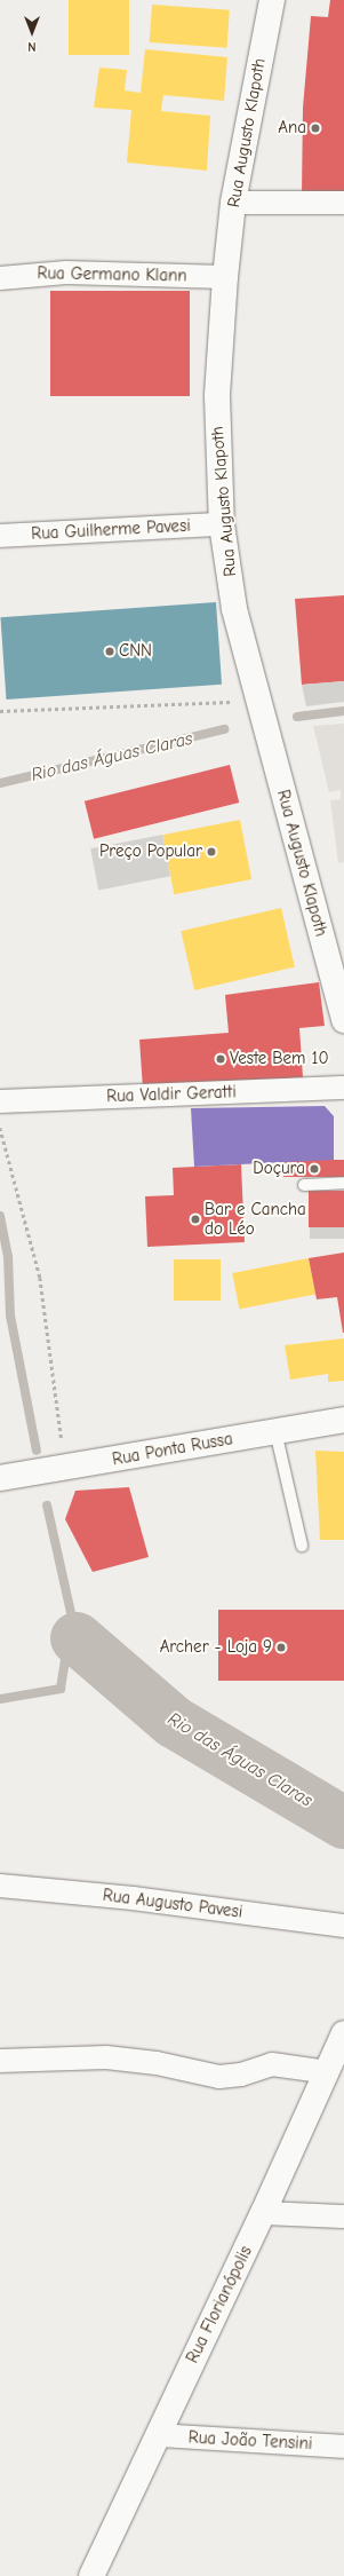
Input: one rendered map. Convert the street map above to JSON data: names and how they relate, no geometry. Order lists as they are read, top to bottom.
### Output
{
  "streets": {
    "main road": ["Rua Augusto Klapoth", "Rua Ponta Russa", "Rua Florianópolis"],
    "street": [
      "Rua Germano Klann",
      "Rua Guilherme Pavesi",
      "Rua Valdir Geratti",
      "Rua Augusto Pavesi",
      "Rua João Tensini"
    ]
  },
  "crossings": [
    ["Rua Augusto Klapoth", "Rua Germano Klann"],
    ["Rua Augusto Klapoth", "Rua Guilherme Pavesi"],
    ["Rua Florianópolis", "Rua João Tensini"]
  ],
  "water": ["Rio das Águas Claras"],
  "places": [
    "Ana",
    "CNN",
    "Preço Popular",
    "Veste Bem 10",
    "Doçura",
    "Bar e Cancha do Léo",
    "Archer - Loja 9"
  ],
  "north": "bottom"
}
